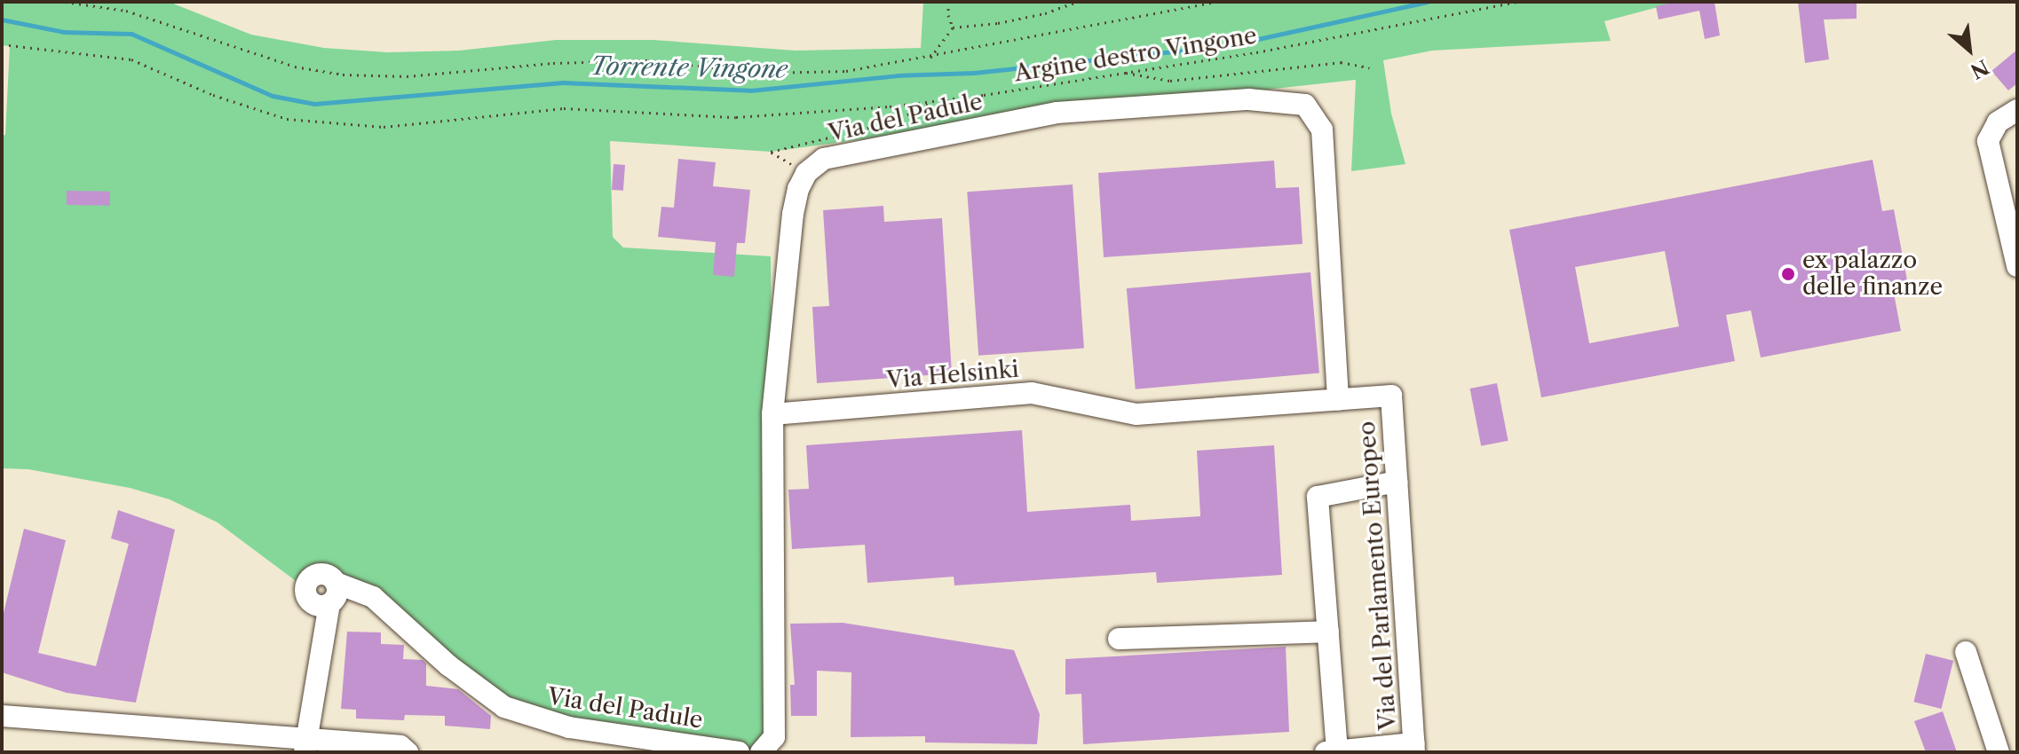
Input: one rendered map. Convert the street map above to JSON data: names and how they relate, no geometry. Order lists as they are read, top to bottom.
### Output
{
  "streets": {
    "street": ["Via del Padule", "Via Helsinki", "Via del Parlamento Europeo"],
    "path": ["Argine destro Vingone"]
  },
  "crossings": [
    ["Via del Padule", "Via Helsinki"],
    ["Via Helsinki", "Via del Parlamento Europeo"]
  ],
  "water": ["Torrente Vingone"],
  "places": ["ex palazzo delle finanze"],
  "north": "bottom right"
}
